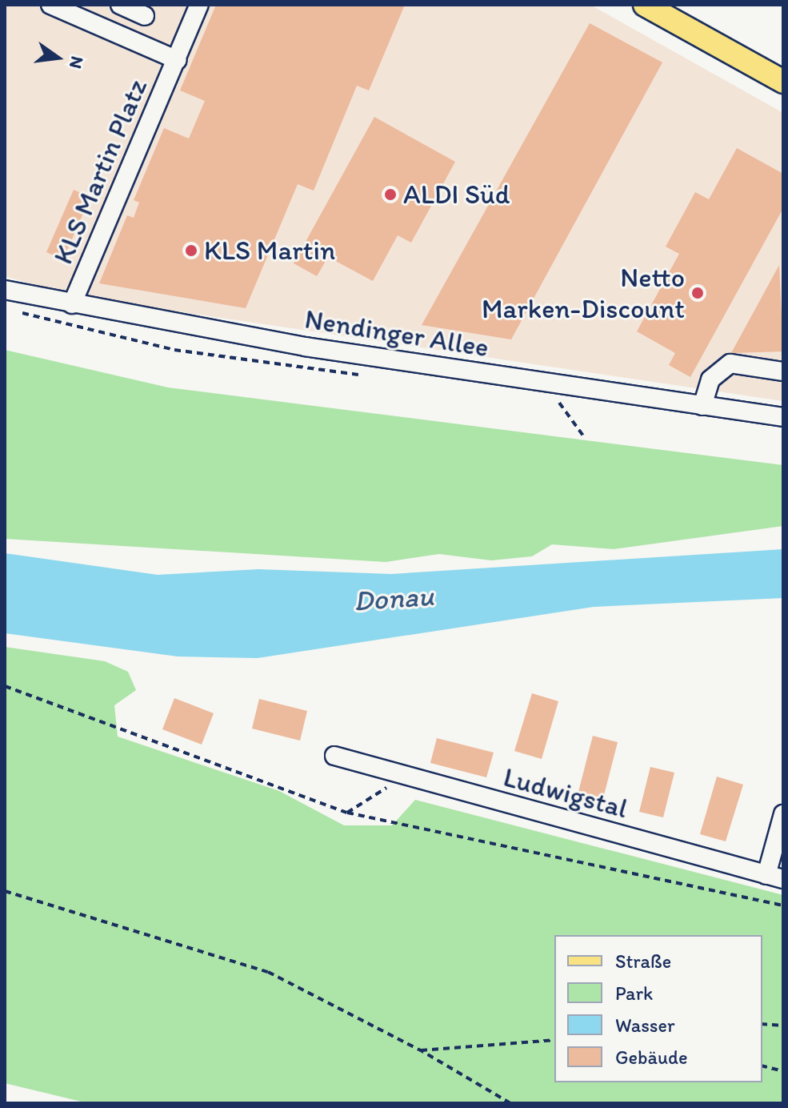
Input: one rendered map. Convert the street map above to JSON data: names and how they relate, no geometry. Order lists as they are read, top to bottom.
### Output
{
  "streets": {
    "street": ["KLS Martin Platz", "Nendinger Allee", "Ludwigstal"]
  },
  "crossings": [
    ["KLS Martin Platz", "Nendinger Allee"]
  ],
  "water": ["Donau"],
  "places": ["ALDI Süd", "KLS Martin", "Netto Marken-Discount"],
  "legend": [
    "Straße",
    "Park",
    "Wasser",
    "Gebäude"
  ],
  "north": "right"
}
